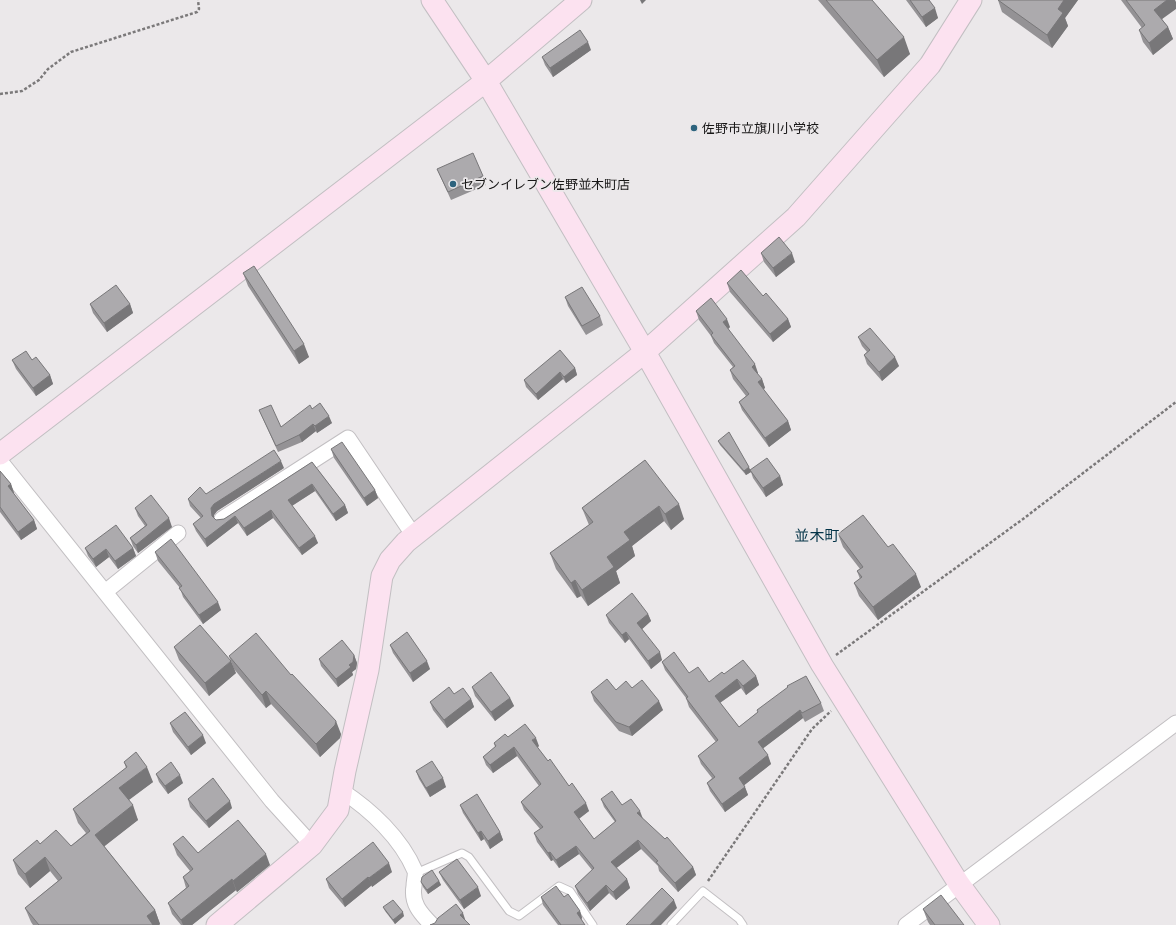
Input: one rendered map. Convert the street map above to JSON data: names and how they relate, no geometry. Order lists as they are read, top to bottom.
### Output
{
  "districts": ["並木町"],
  "places": ["佐野市立旗川小学校", "セブンイレブン佐野並木町店"]
}
